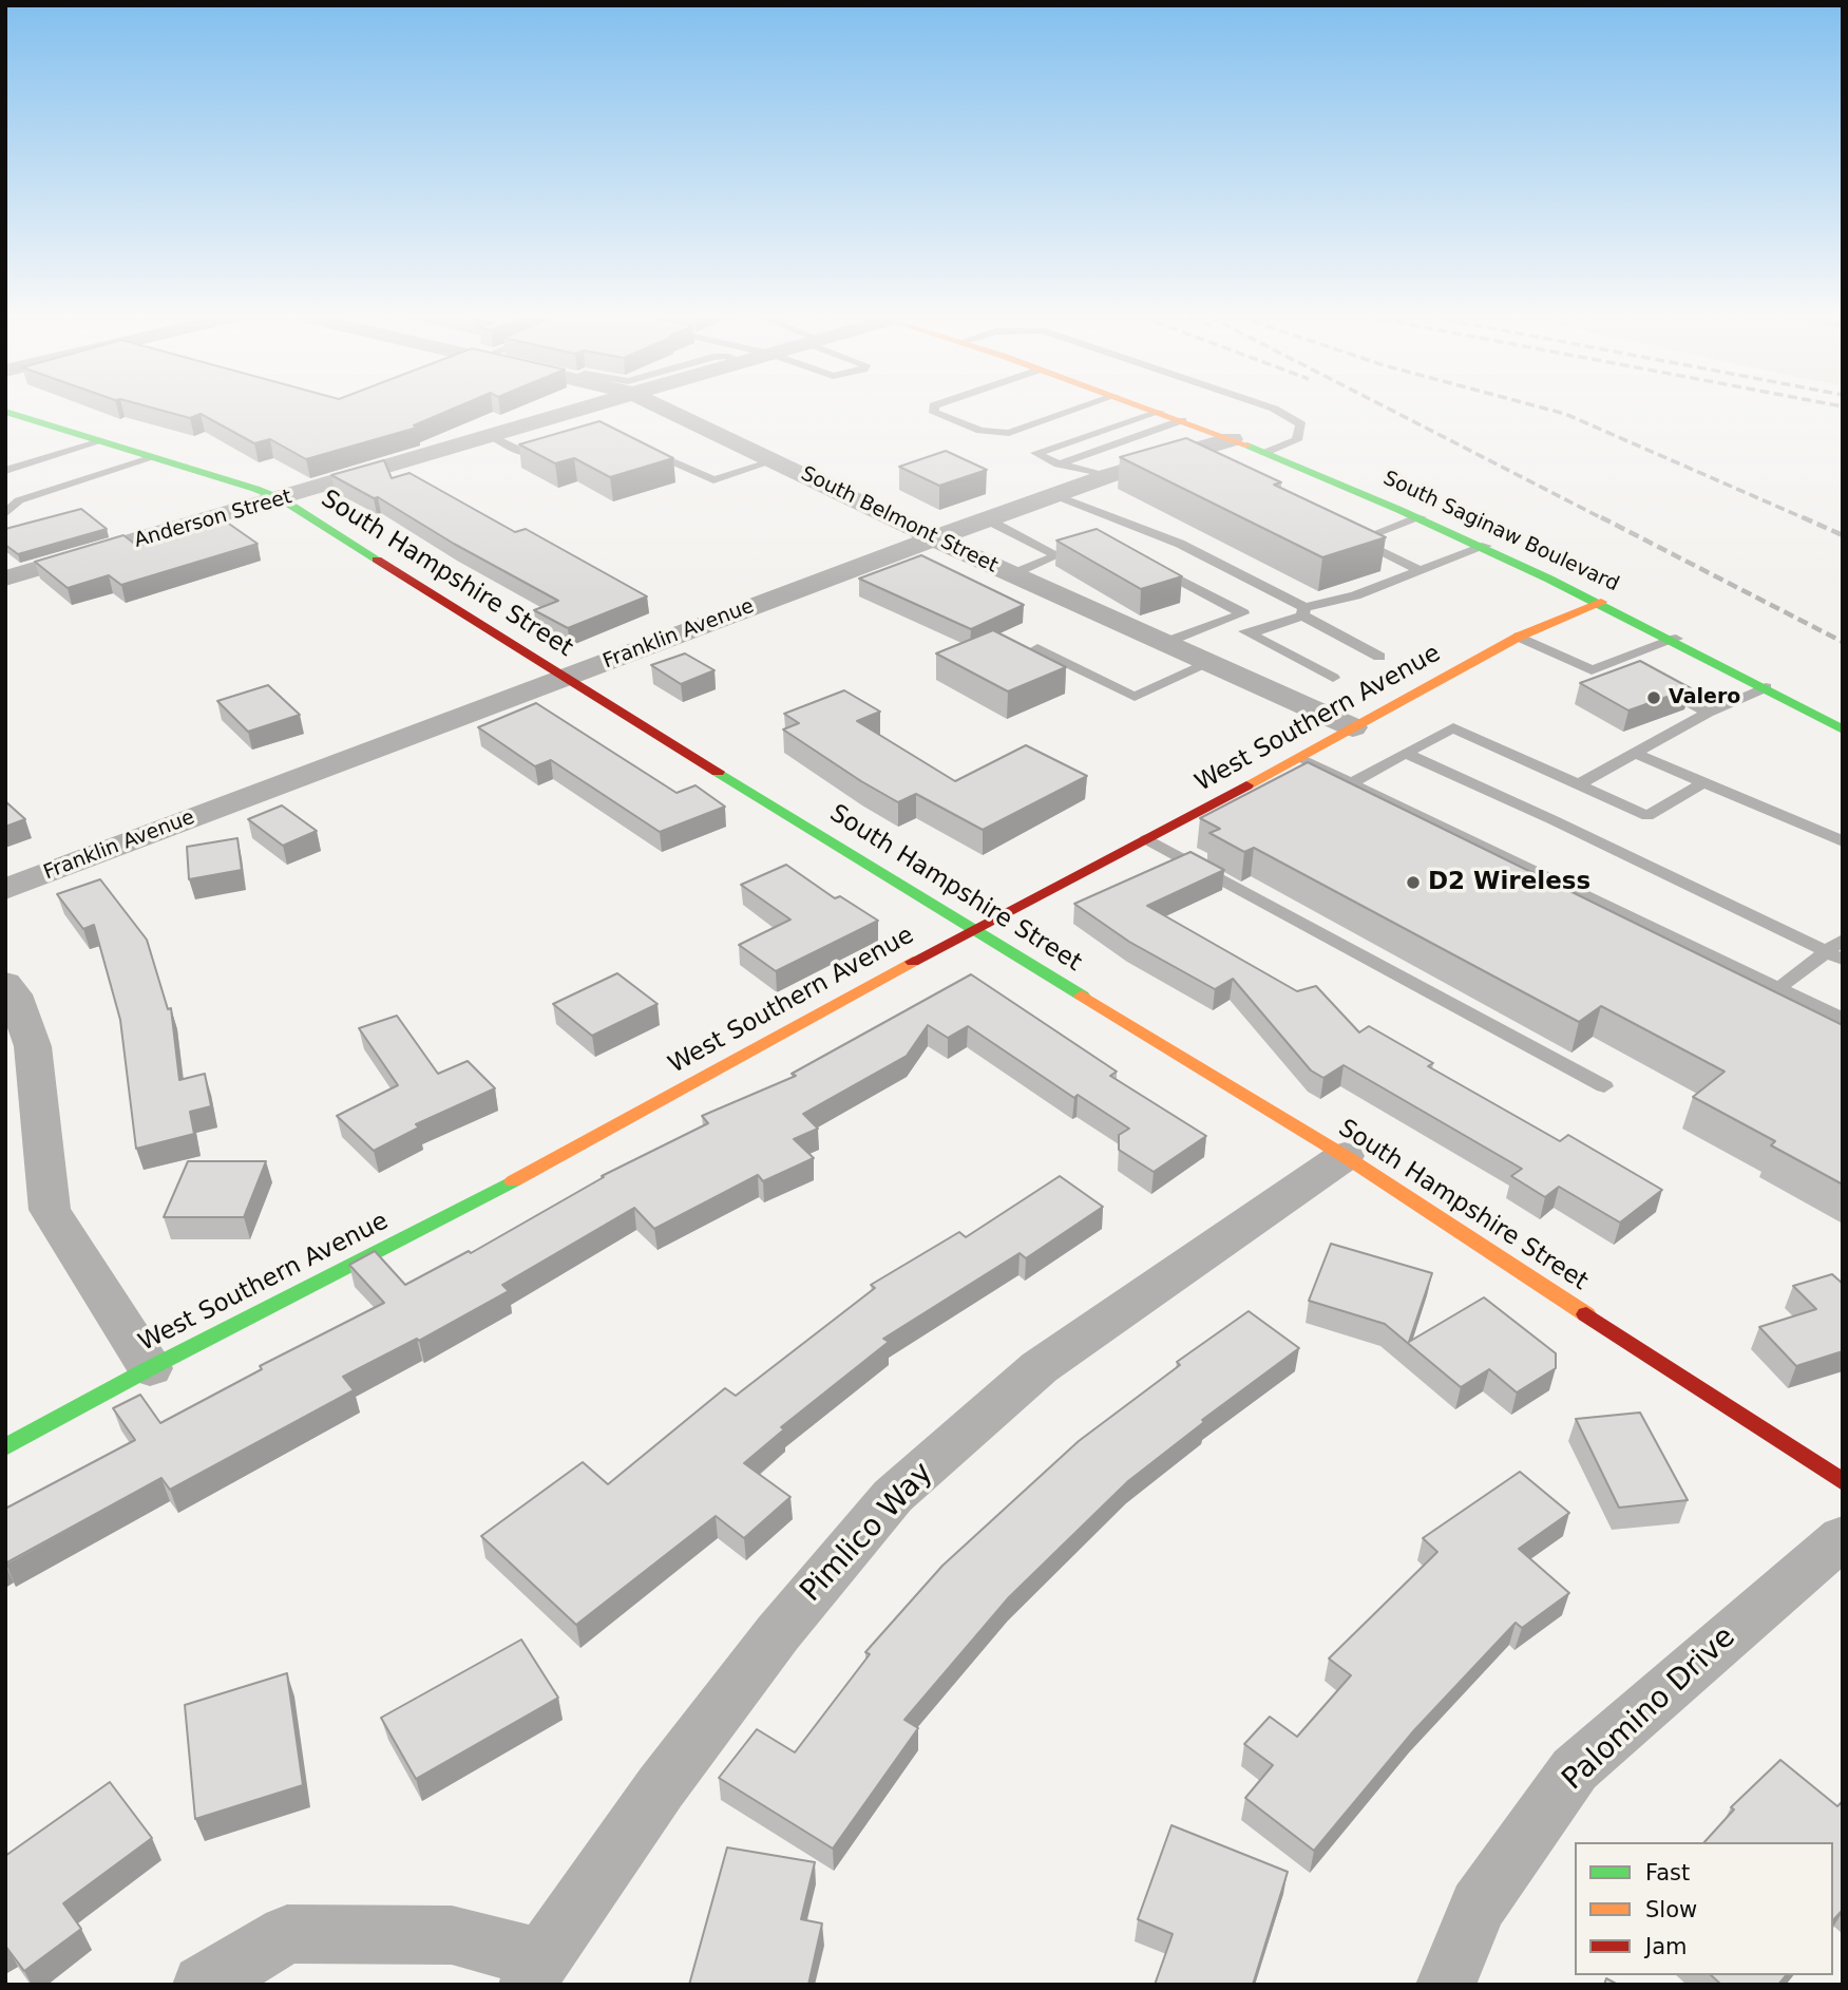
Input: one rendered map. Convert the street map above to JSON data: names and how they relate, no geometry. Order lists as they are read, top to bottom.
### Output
{
  "streets": {
    "street": [
      "Anderson Street",
      "South Belmont Street",
      "South Saginaw Boulevard",
      "South Hampshire Street",
      "Franklin Avenue",
      "West Southern Avenue",
      "Pimlico Way",
      "Palomino Drive"
    ]
  },
  "crossings": [
    ["Anderson Street", "South Hampshire Street"],
    ["South Belmont Street", "Franklin Avenue"],
    ["South Belmont Street", "West Southern Avenue"],
    ["South Saginaw Boulevard", "Franklin Avenue"],
    ["South Saginaw Boulevard", "West Southern Avenue"],
    ["South Hampshire Street", "Franklin Avenue"],
    ["South Hampshire Street", "West Southern Avenue"],
    ["South Hampshire Street", "Pimlico Way"]
  ],
  "places": ["Valero", "D2 Wireless"],
  "legend": ["Fast", "Slow", "Jam"]
}
